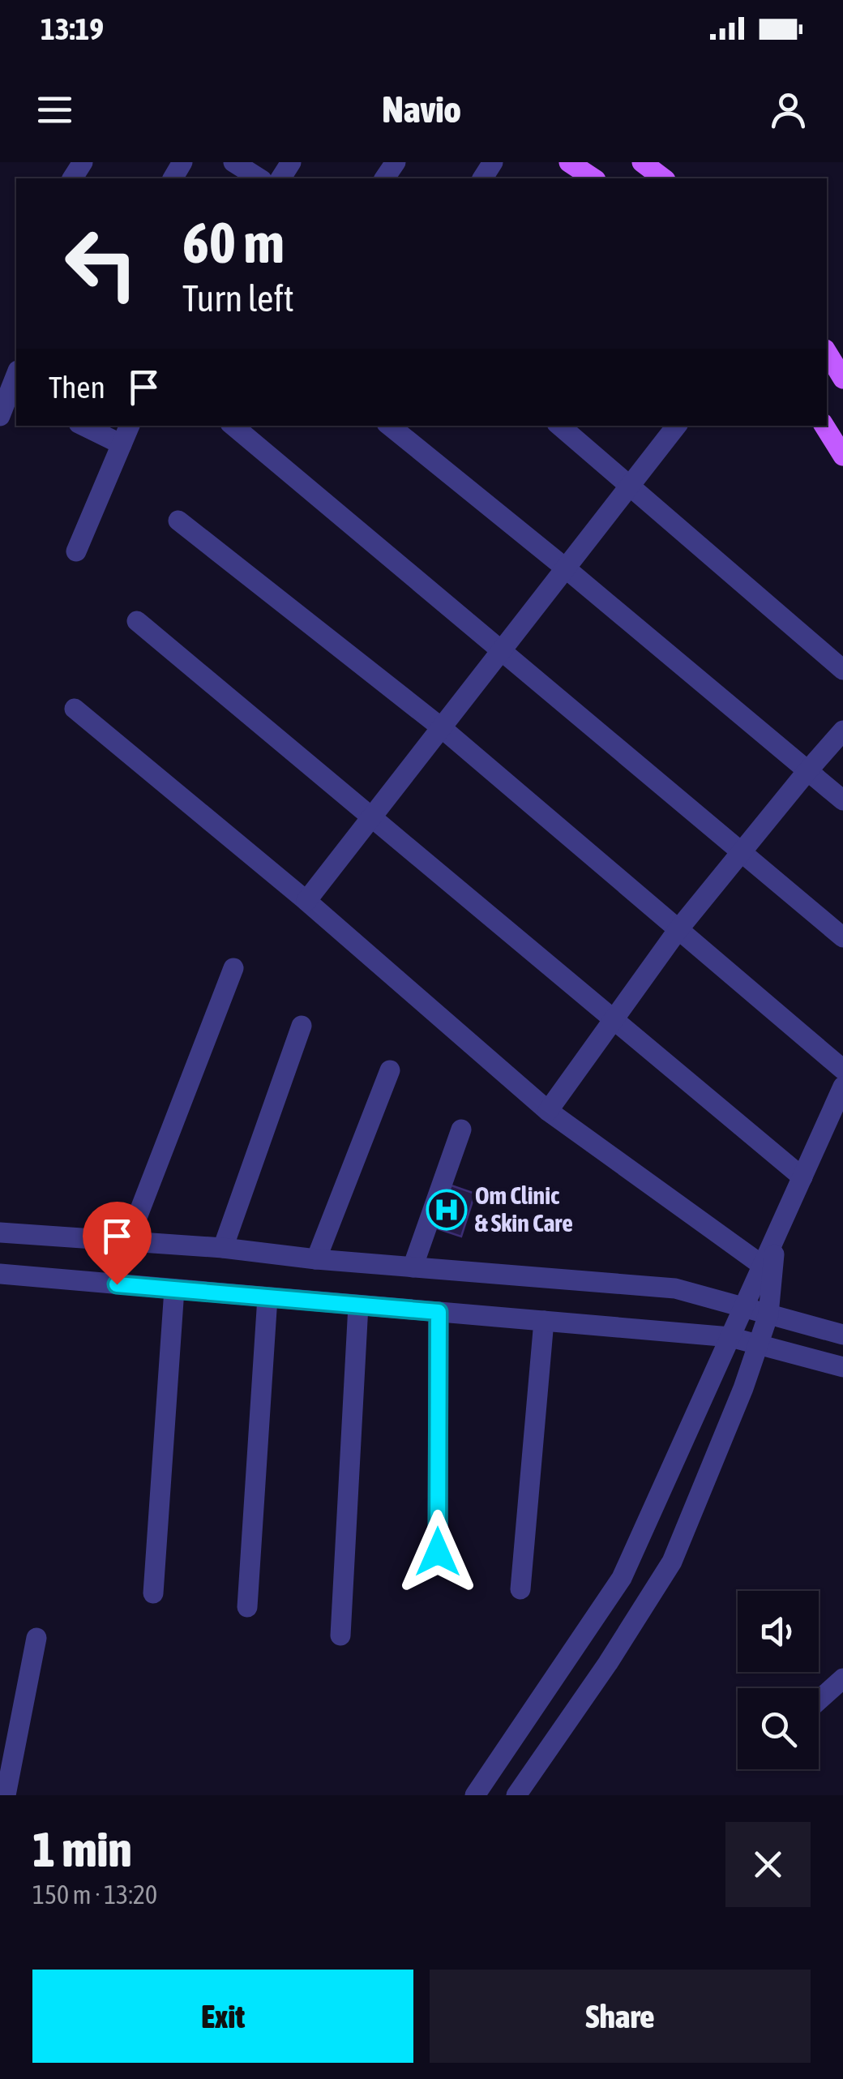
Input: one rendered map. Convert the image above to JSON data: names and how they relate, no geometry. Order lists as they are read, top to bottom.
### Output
{
  "places": {
    "hospital": ["Om Clinic & Skin Care"]
  },
  "page": {
    "status": "13:19",
    "header": "Navio",
    "turn": ["60 m", "Turn left"],
    "then": "Then",
    "heading": ["1 min", "150 m · 13:20"],
    "buttons": ["Exit", "Share"]
  }
}
